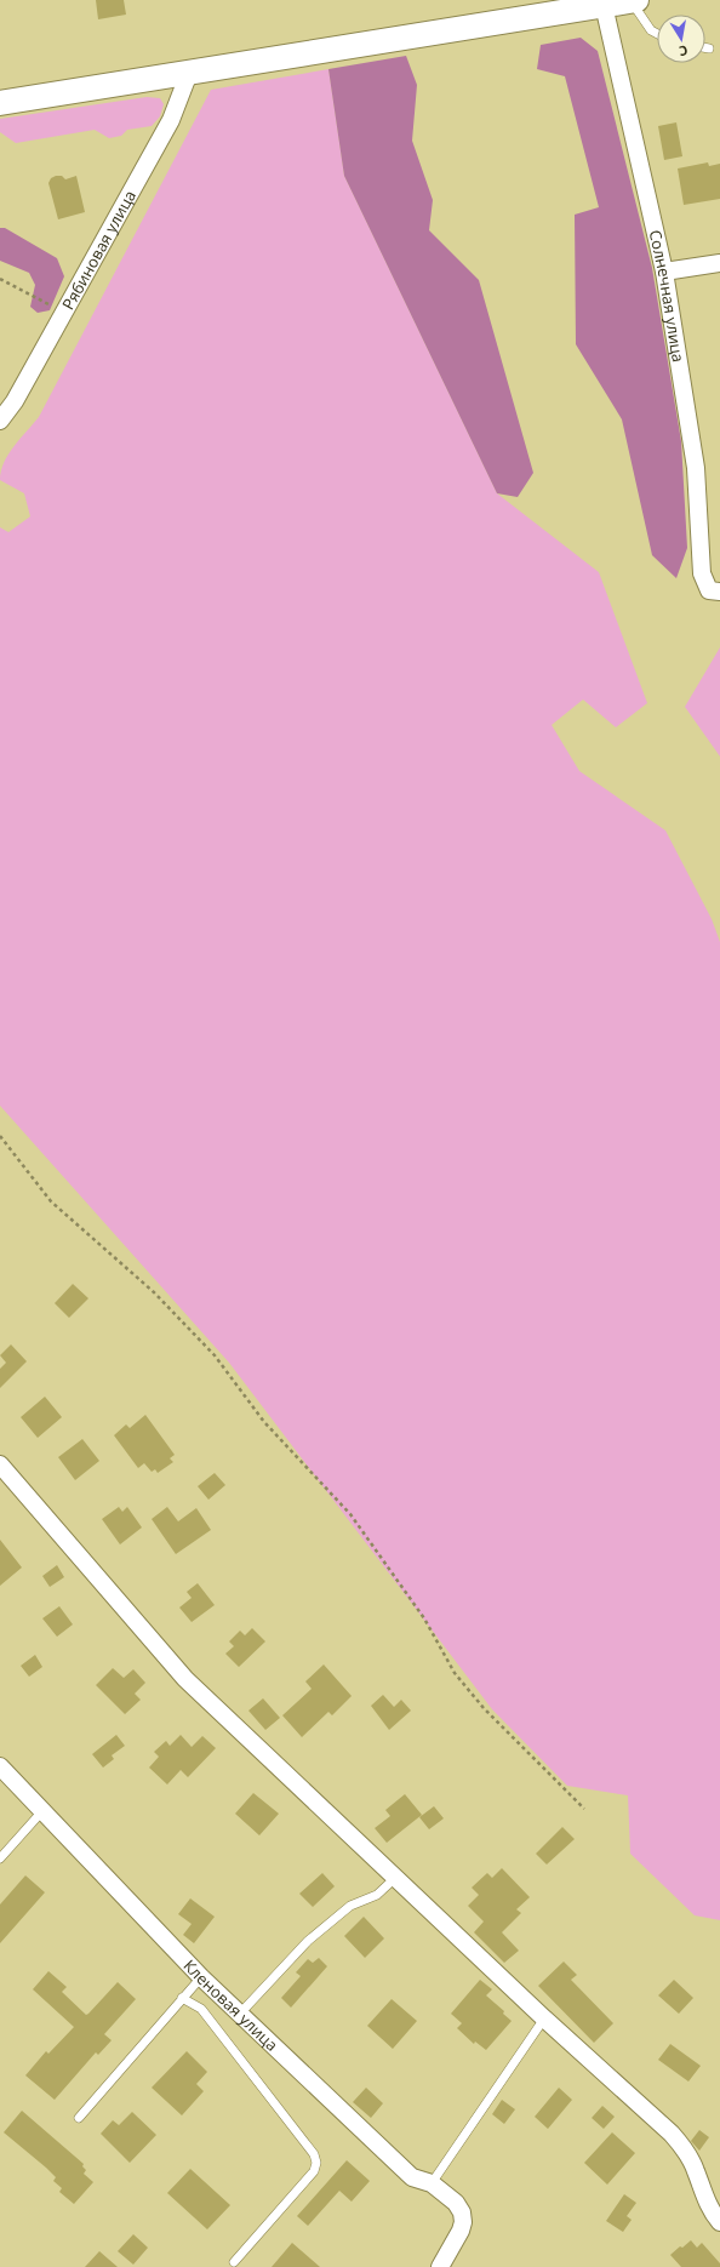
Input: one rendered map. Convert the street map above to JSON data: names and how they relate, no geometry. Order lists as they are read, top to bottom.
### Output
{
  "streets": {
    "street": ["Рябиновая улица", "Солнечная улица", "Кленовая улица"]
  },
  "north": "bottom"
}
